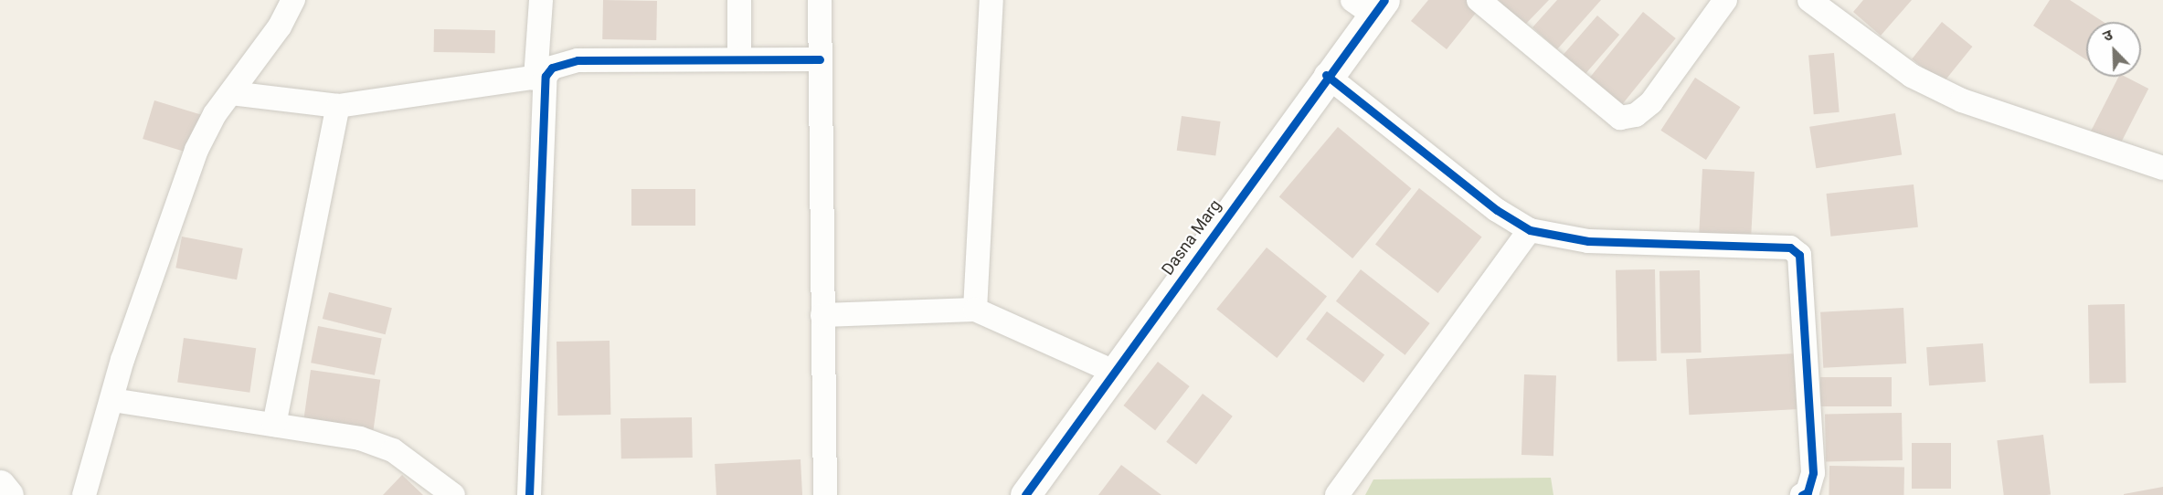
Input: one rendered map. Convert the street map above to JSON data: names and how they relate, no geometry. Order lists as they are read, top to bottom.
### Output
{
  "streets": {
    "street": ["Dasna Marg"]
  },
  "north": "top left"
}
